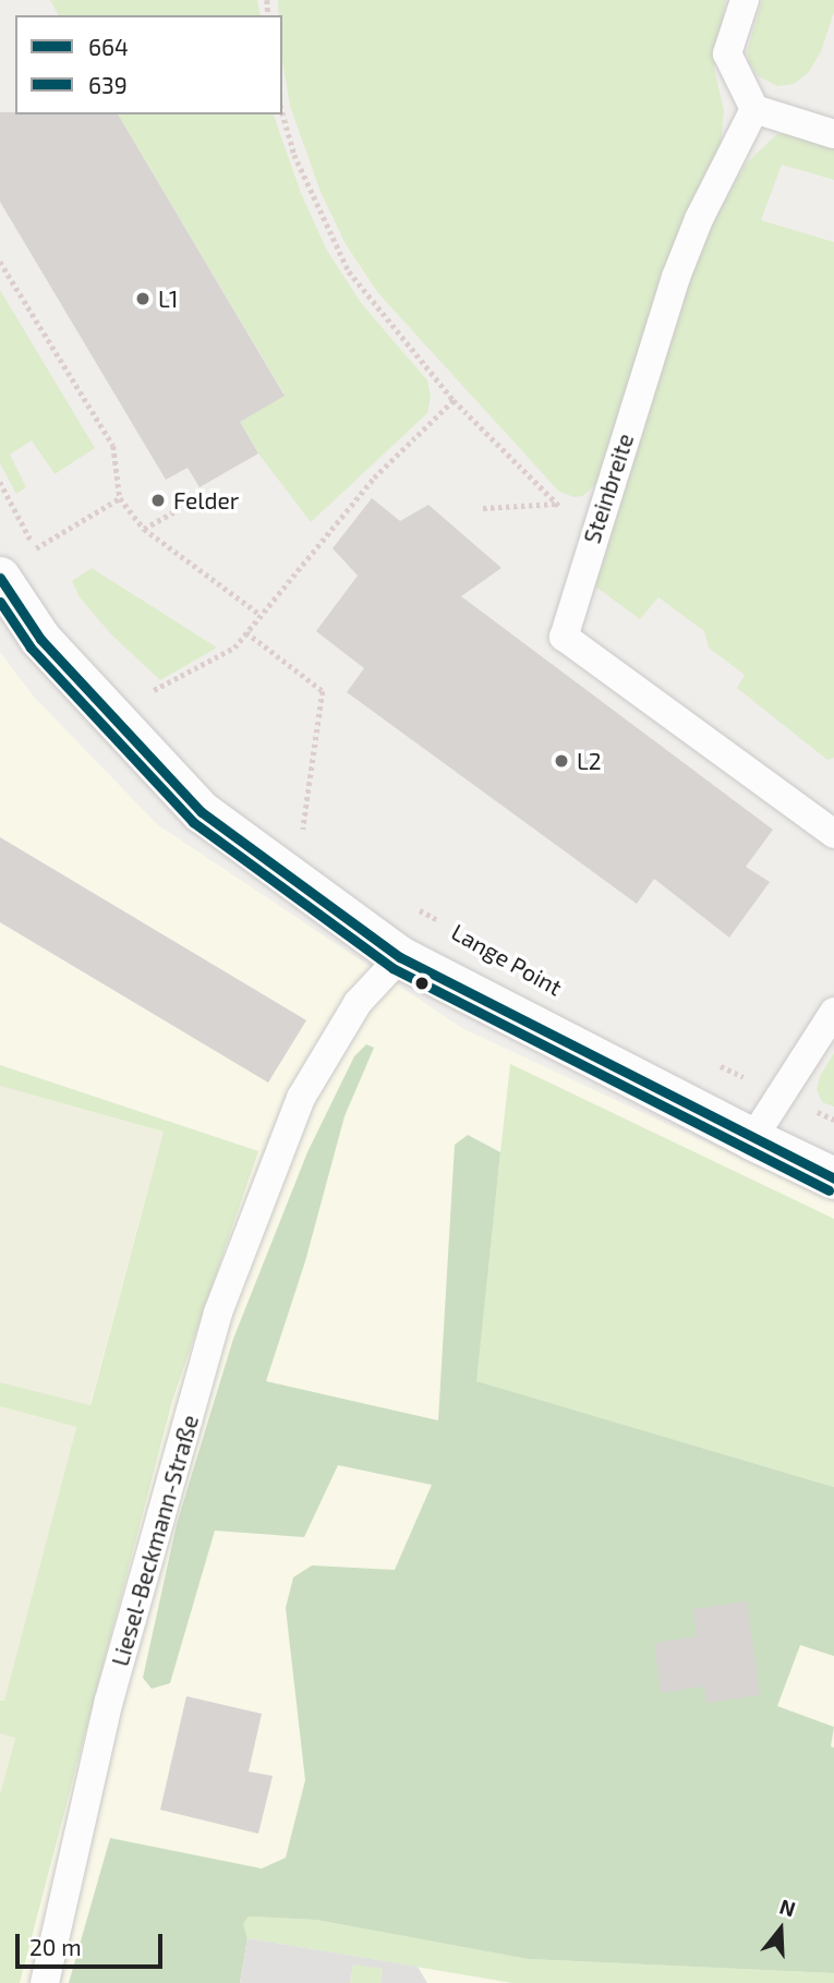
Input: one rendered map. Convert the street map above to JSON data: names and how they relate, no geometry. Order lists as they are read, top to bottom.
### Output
{
  "streets": {
    "street": ["Lange Point"],
    "lane": ["Steinbreite", "Liesel-Beckmann-Straße"]
  },
  "crossings": [
    ["Lange Point", "Liesel-Beckmann-Straße"]
  ],
  "places": ["L1", "Felder", "L2"],
  "lines": ["transit line 664", "transit line 639"],
  "legend": ["664", "639"],
  "scale_bar": "20 m",
  "north": "top"
}
